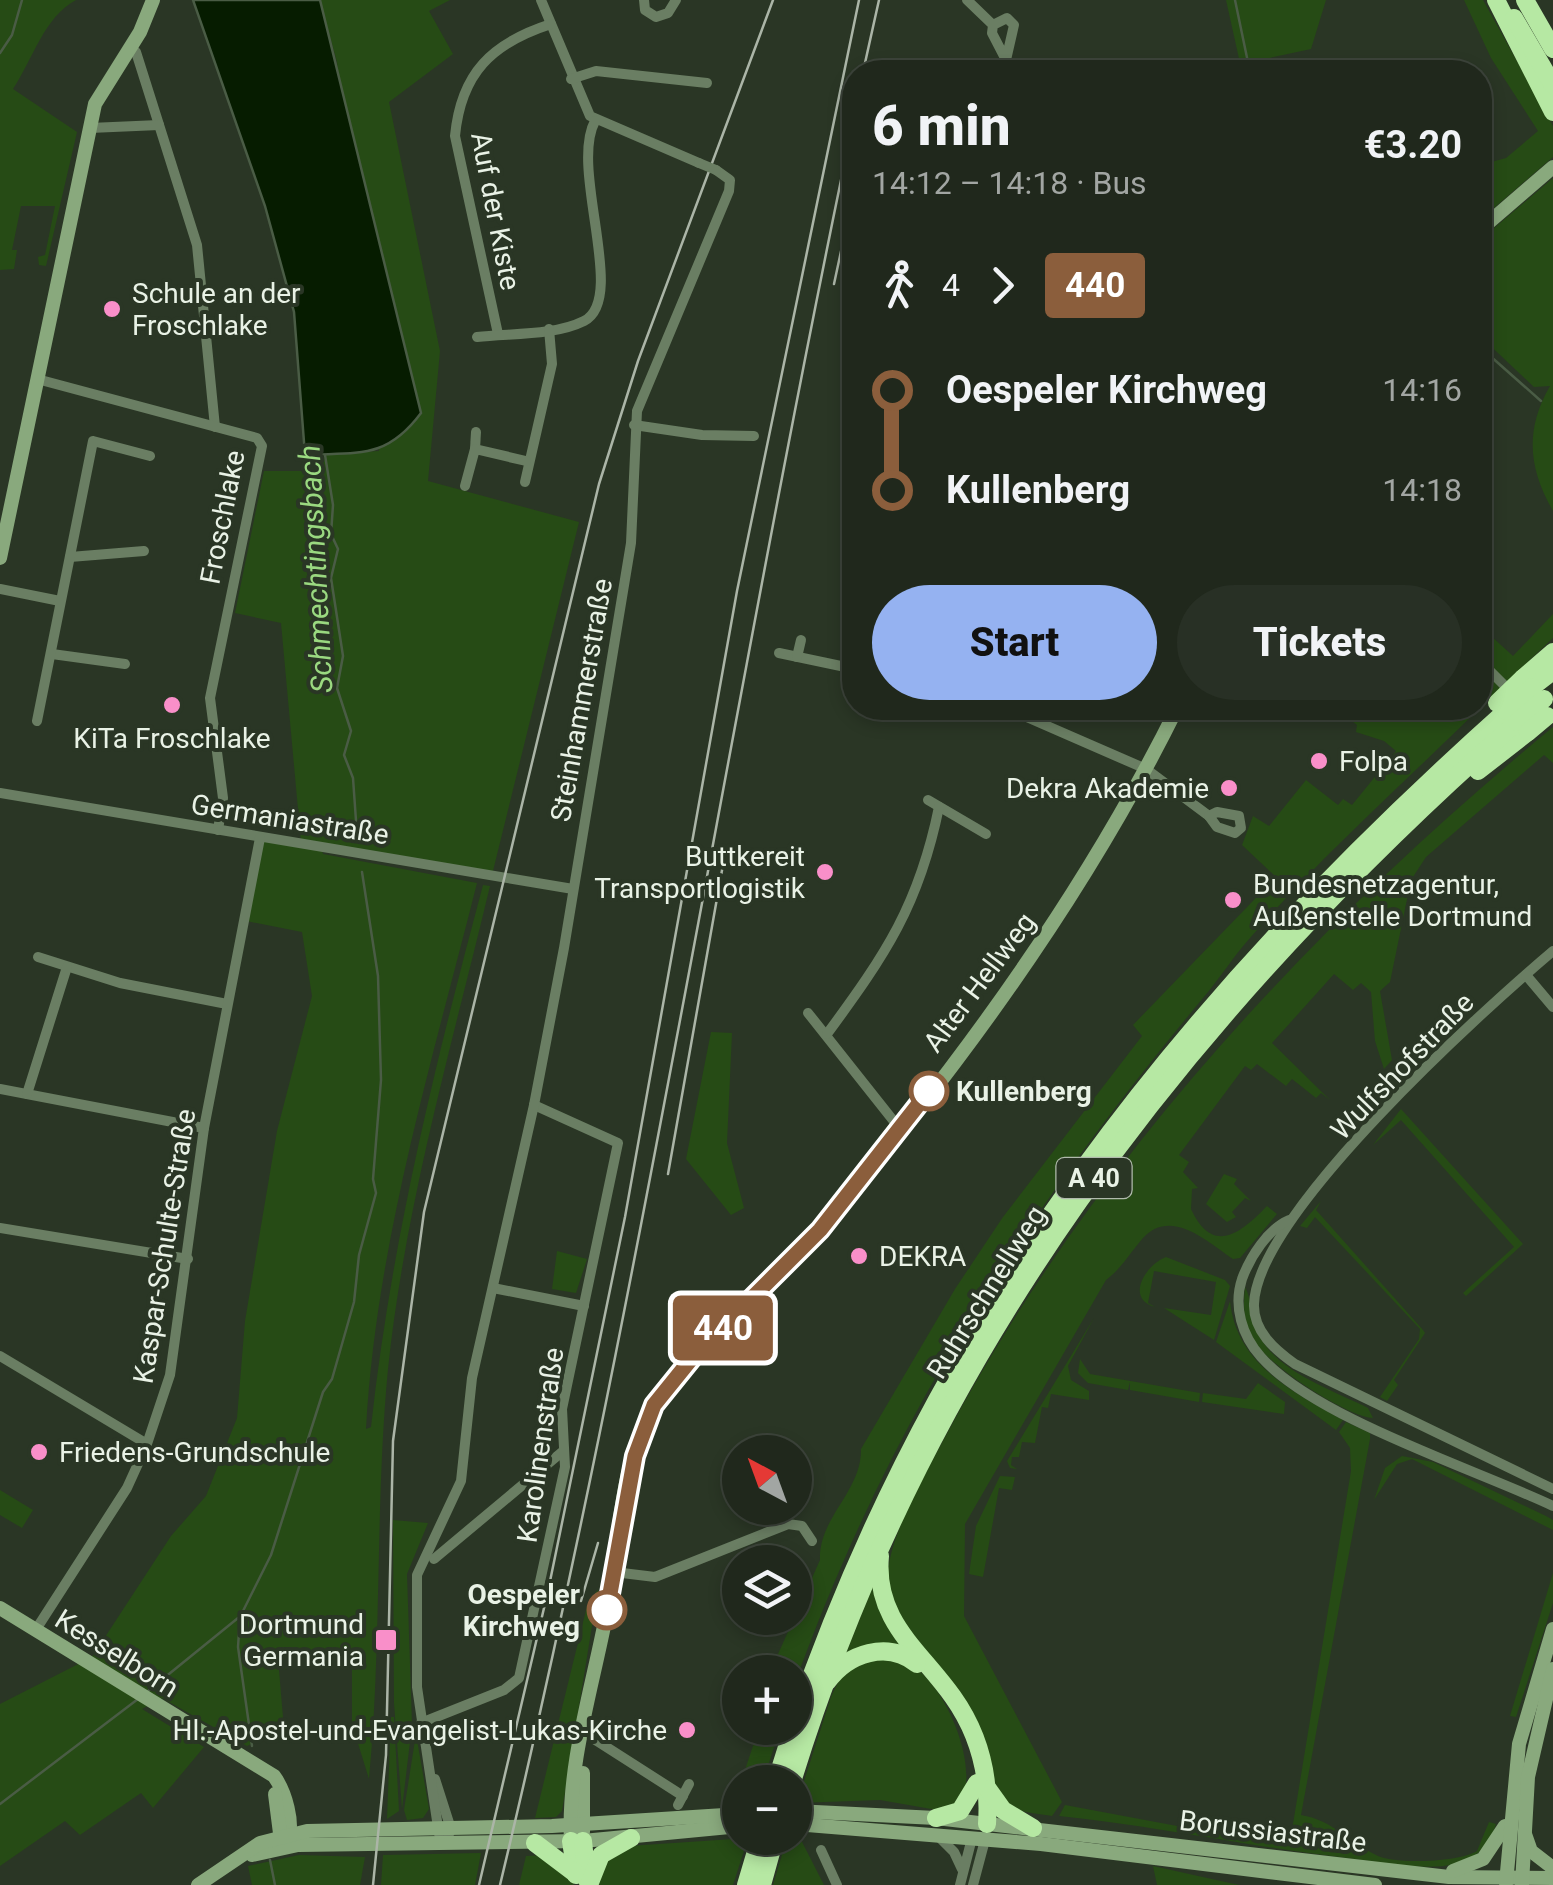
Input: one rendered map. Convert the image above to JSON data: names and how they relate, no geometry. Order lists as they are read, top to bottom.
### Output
{
  "streets": {
    "highway": ["A 40", "Ruhrschnellweg"],
    "main road": ["Alter Hellweg", "Kesselborn", "Borussiastraße"],
    "street": [
      "Auf der Kiste",
      "Froschlake",
      "Steinhammerstraße",
      "Germaniastraße",
      "Wulfshofstraße",
      "Kaspar-Schulte-Straße",
      "Karolinenstraße"
    ]
  },
  "crossings": [
    ["Froschlake", "Germaniastraße"],
    ["Steinhammerstraße", "Germaniastraße"],
    ["Steinhammerstraße", "Karolinenstraße"],
    ["Germaniastraße", "Kaspar-Schulte-Straße"],
    ["Kaspar-Schulte-Straße", "Kesselborn"]
  ],
  "water": ["Schmechtingsbach"],
  "places": {
    "other": [
      "Schule an der Froschlake",
      "KiTa Froschlake",
      "Folpa",
      "Dekra Akademie",
      "Buttkereit Transportlogistik",
      "Bundesnetzagentur, Außenstelle Dortmund",
      "Kullenberg",
      "DEKRA",
      "Friedens-Grundschule",
      "Oespeler Kirchweg",
      "Hl.-Apostel-und-Evangelist-Lukas-Kirche"
    ],
    "transit": ["Dortmund Germania"]
  },
  "lines": ["bus line 440"],
  "north": "top left",
  "page": {
    "on_map": "440",
    "heading": ["6 min", "14:12 – 14:18 · Bus", "€3.20"],
    "legs": ["4", "440"],
    "list": [
      {
        "name": "Oespeler Kirchweg",
        "value": "14:16"
      },
      {
        "name": "Kullenberg",
        "value": "14:18"
      }
    ],
    "buttons": ["Start", "Tickets"],
    "map_buttons": ["+", "−"]
  }
}
